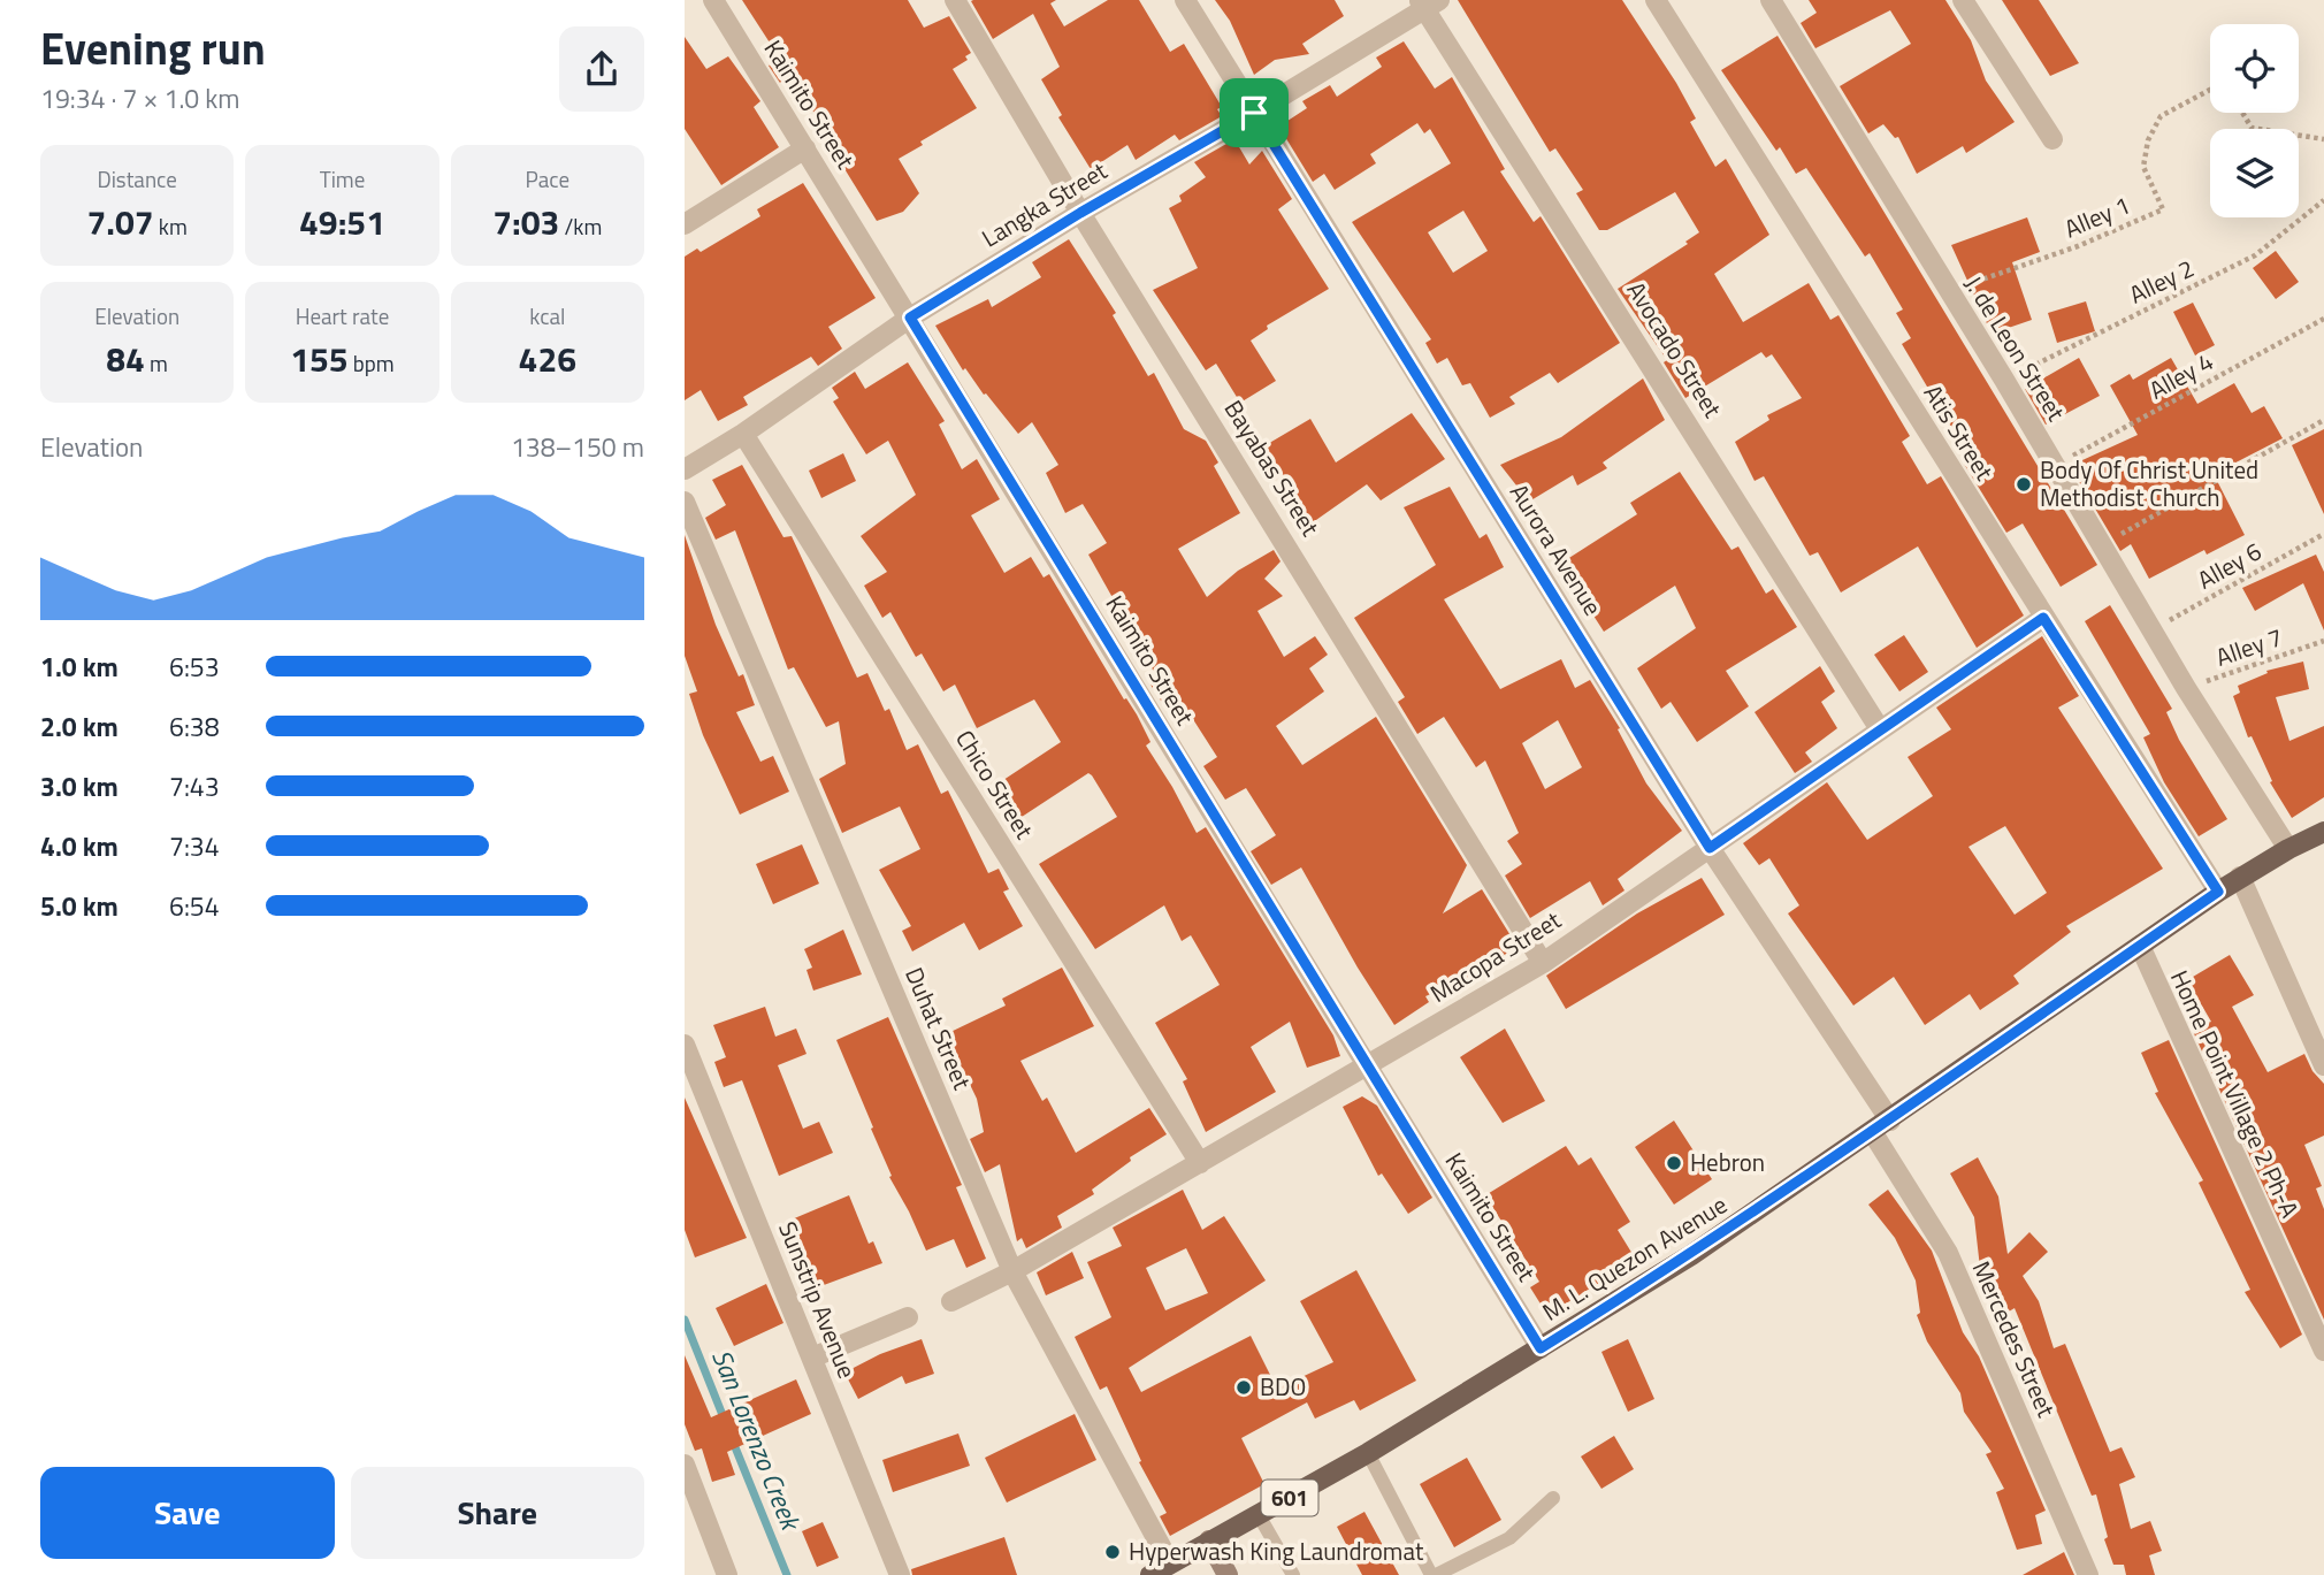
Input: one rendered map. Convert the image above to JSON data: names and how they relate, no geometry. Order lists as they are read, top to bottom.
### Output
{
  "streets": {
    "main road": ["M. L. Quezon Avenue", "601"],
    "street": [
      "Kaimito Street",
      "Langka Street",
      "J. de Leon Street",
      "Avocado Street",
      "Atis Street",
      "Bayabas Street",
      "Aurora Avenue",
      "Chico Street",
      "Macopa Street",
      "Duhat Street",
      "Home Point Village 2 Ph-A",
      "Sunstrip Avenue",
      "Mercedes Street"
    ],
    "path": [
      "Alley 1",
      "Alley 2",
      "Alley 4",
      "Alley 6",
      "Alley 7"
    ]
  },
  "crossings": [
    ["Kaimito Street", "Langka Street"],
    ["Kaimito Street", "Macopa Street"],
    ["Kaimito Street", "M. L. Quezon Avenue"],
    ["Langka Street", "Avocado Street"],
    ["Langka Street", "Bayabas Street"],
    ["Langka Street", "Aurora Avenue"],
    ["Langka Street", "Chico Street"],
    ["Alley 1", "J. de Leon Street"],
    ["Alley 2", "J. de Leon Street"],
    ["J. de Leon Street", "Alley 4"],
    ["J. de Leon Street", "Alley 6"],
    ["J. de Leon Street", "Alley 7"],
    ["J. de Leon Street", "M. L. Quezon Avenue"],
    ["J. de Leon Street", "601"],
    ["Avocado Street", "Macopa Street"],
    ["Atis Street", "Macopa Street"],
    ["Atis Street", "M. L. Quezon Avenue"],
    ["Bayabas Street", "Macopa Street"],
    ["Aurora Avenue", "Macopa Street"],
    ["Aurora Avenue", "M. L. Quezon Avenue"],
    ["Aurora Avenue", "Mercedes Street"],
    ["Chico Street", "Macopa Street"],
    ["Macopa Street", "Duhat Street"],
    ["Duhat Street", "M. L. Quezon Avenue"],
    ["Home Point Village 2 Ph-A", "M. L. Quezon Avenue"],
    ["M. L. Quezon Avenue", "Mercedes Street"],
    ["M. L. Quezon Avenue", "601"]
  ],
  "water": ["San Lorenzo Creek"],
  "places": [
    "Body Of Christ United Methodist Church",
    "Hebron",
    "BDO",
    "Hyperwash King Laundromat"
  ],
  "page": {
    "heading": ["Evening run", "19:34 · 7 × 1.0 km"],
    "stats": [
      ["Distance", "7.07 km"],
      ["Time", "49:51"],
      ["Pace", "7:03 /km"],
      ["Elevation", "84 m"],
      ["Heart rate", "155 bpm"],
      ["kcal", "426"]
    ],
    "chart": ["Elevation", "138–150 m"],
    "list": [
      {
        "name": "1.0 km",
        "note": "6:53"
      },
      {
        "name": "2.0 km",
        "note": "6:38"
      },
      {
        "name": "3.0 km",
        "note": "7:43"
      },
      {
        "name": "4.0 km",
        "note": "7:34"
      },
      {
        "name": "5.0 km",
        "note": "6:54"
      }
    ],
    "buttons": ["Save", "Share"]
  }
}
